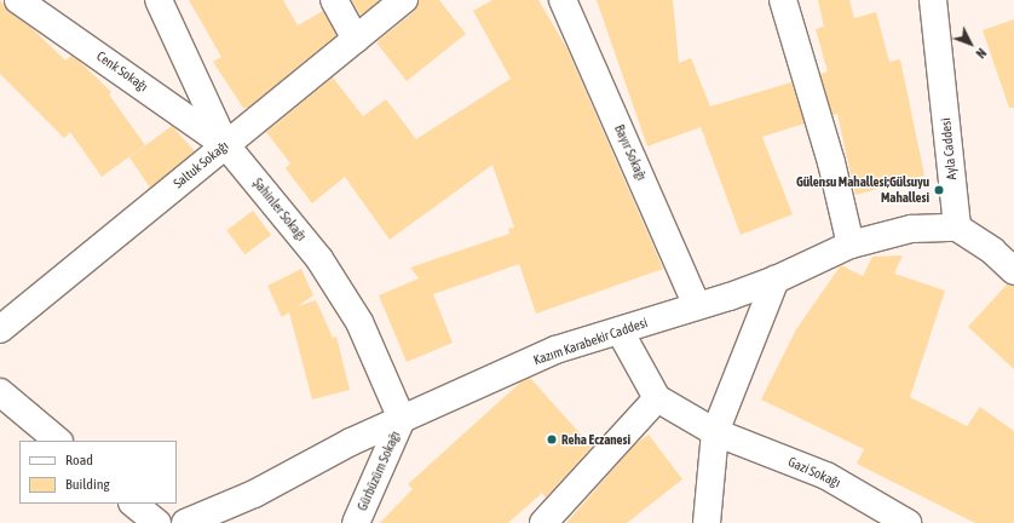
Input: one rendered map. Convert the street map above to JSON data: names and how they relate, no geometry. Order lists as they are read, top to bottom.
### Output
{
  "streets": {
    "street": [
      "Cenk Sokağı",
      "Ayla Caddesi",
      "Bayır Sokağı",
      "Saltuk Sokağı",
      "Şahinler Sokağı",
      "Kazım Karabekir Caddesi",
      "Gürbüzüm Sokağı",
      "Gazi Sokağı"
    ]
  },
  "crossings": [
    ["Cenk Sokağı", "Saltuk Sokağı"],
    ["Cenk Sokağı", "Şahinler Sokağı"],
    ["Ayla Caddesi", "Kazım Karabekir Caddesi"],
    ["Bayır Sokağı", "Kazım Karabekir Caddesi"],
    ["Saltuk Sokağı", "Şahinler Sokağı"],
    ["Şahinler Sokağı", "Kazım Karabekir Caddesi"],
    ["Şahinler Sokağı", "Gürbüzüm Sokağı"],
    ["Kazım Karabekir Caddesi", "Gürbüzüm Sokağı"]
  ],
  "places": ["Gülensu Mahallesi;Gülsuyu Mahallesi", "Reha Eczanesi"],
  "legend": ["Road", "Building"],
  "north": "bottom right"
}
